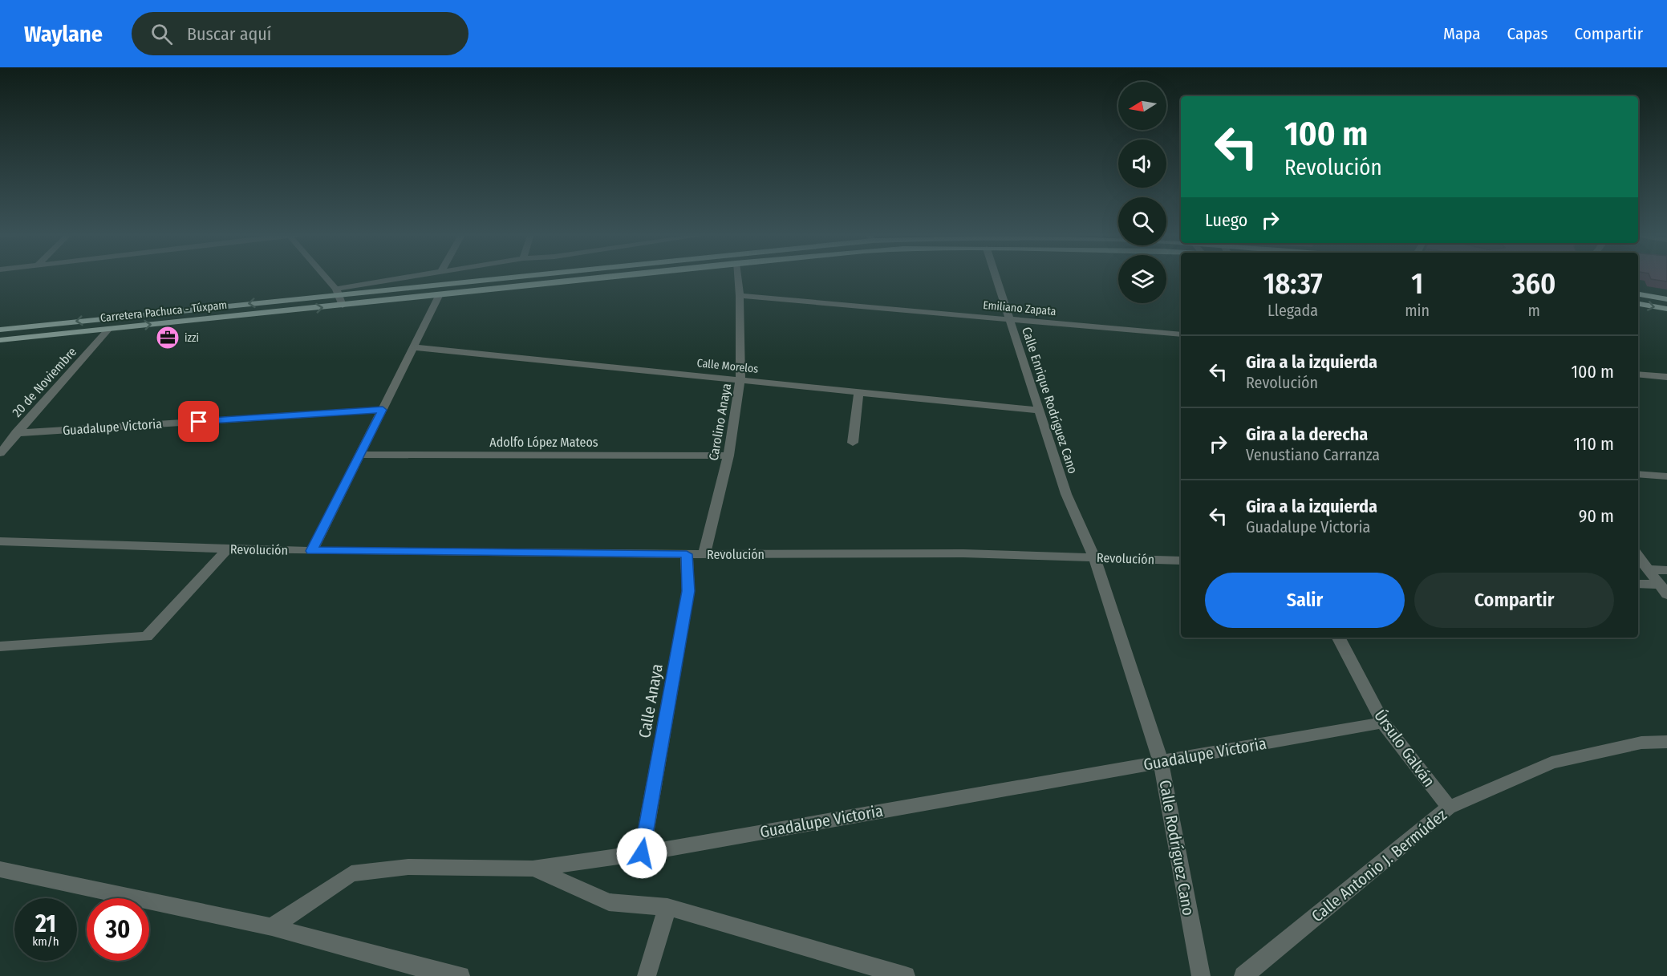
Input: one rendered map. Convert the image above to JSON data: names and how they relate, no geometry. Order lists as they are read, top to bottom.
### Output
{
  "streets": {
    "main road": ["Carretera Pachuca - Túxpam"],
    "street": [
      "Emiliano Zapata",
      "Calle Morelos",
      "20 de Noviembre",
      "Calle Enrique Rodríguez Cano",
      "Carolino Anaya",
      "Guadalupe Victoria",
      "Adolfo López Mateos",
      "Revolución",
      "Calle Anaya",
      "Úrsulo Galván",
      "Calle Rodríguez Cano",
      "Calle Antonio J. Bermúdez"
    ]
  },
  "crossings": [
    ["Emiliano Zapata", "Calle Enrique Rodríguez Cano"],
    ["Emiliano Zapata", "Carolino Anaya"],
    ["Carretera Pachuca - Túxpam", "20 de Noviembre"],
    ["Calle Morelos", "Calle Enrique Rodríguez Cano"],
    ["Calle Morelos", "Carolino Anaya"],
    ["20 de Noviembre", "Guadalupe Victoria"],
    ["Calle Enrique Rodríguez Cano", "Revolución"],
    ["Calle Enrique Rodríguez Cano", "Calle Rodríguez Cano"],
    ["Carolino Anaya", "Adolfo López Mateos"],
    ["Carolino Anaya", "Revolución"],
    ["Guadalupe Victoria", "Calle Anaya"],
    ["Guadalupe Victoria", "Úrsulo Galván"],
    ["Guadalupe Victoria", "Calle Rodríguez Cano"],
    ["Revolución", "Calle Anaya"],
    ["Revolución", "Calle Rodríguez Cano"],
    ["Úrsulo Galván", "Calle Antonio J. Bermúdez"]
  ],
  "places": {
    "office": ["izzi"]
  },
  "north": "left",
  "page": {
    "header": "Waylane",
    "search": "Buscar aquí",
    "nav": ["Mapa", "Capas", "Compartir"],
    "turn": ["100 m", "Revolución"],
    "then": "Luego",
    "eta": [
      "18:37",
      "Llegada",
      "1",
      "min",
      "360",
      "m"
    ],
    "list": [
      {
        "name": "Gira a la izquierda",
        "note": "Revolución",
        "value": "100 m"
      },
      {
        "name": "Gira a la derecha",
        "note": "Venustiano Carranza",
        "value": "110 m"
      },
      {
        "name": "Gira a la izquierda",
        "note": "Guadalupe Victoria",
        "value": "90 m"
      }
    ],
    "buttons": ["Salir", "Compartir"],
    "speed": "21 km/h",
    "limit": "30"
  }
}
